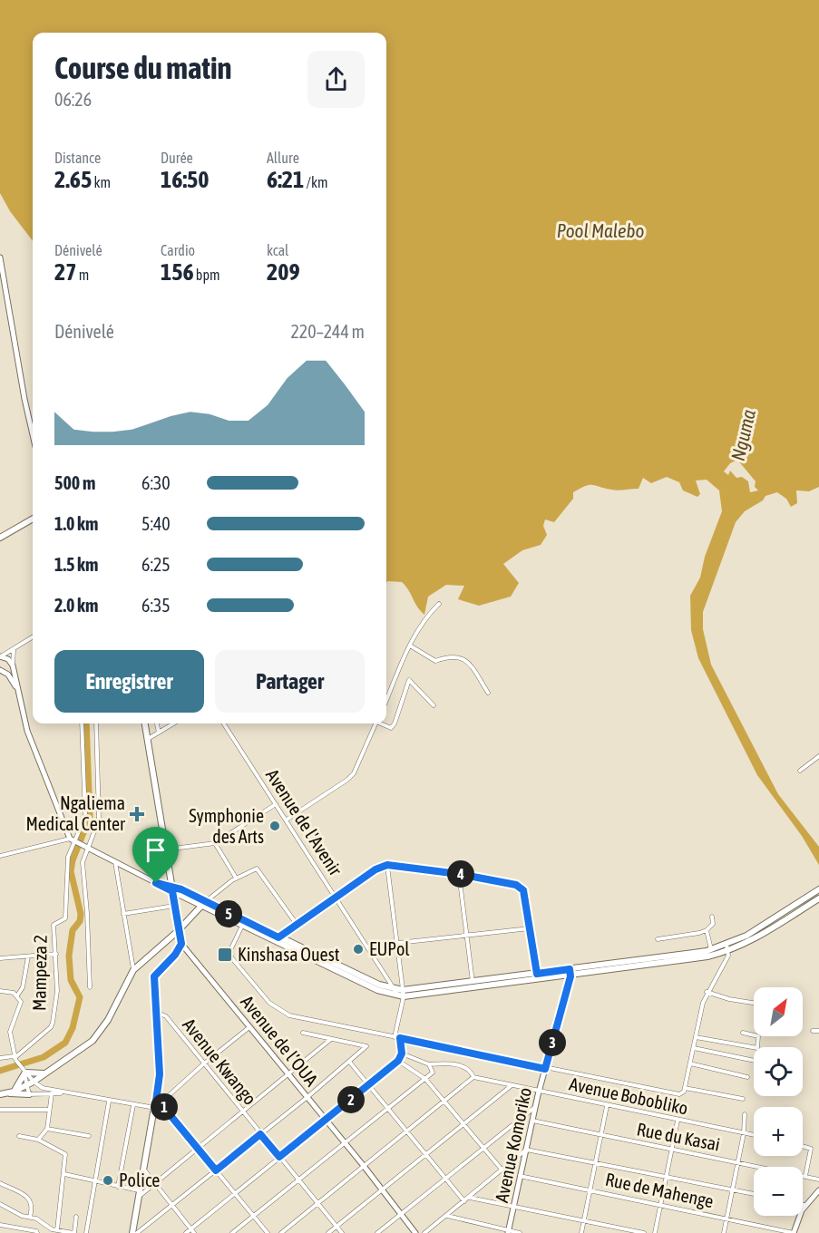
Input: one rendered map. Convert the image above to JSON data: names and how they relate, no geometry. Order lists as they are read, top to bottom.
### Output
{
  "streets": {
    "street": [
      "Avenue de l'Avenir",
      "Mampeza 2",
      "Avenue de l’OUA",
      "Avenue Kwango",
      "Avenue Bobobliko",
      "Rue du Kasai",
      "Avenue Komoriko",
      "Rue de Mahenge"
    ]
  },
  "crossings": [
    ["Avenue Bobobliko", "Avenue Komoriko"],
    ["Rue du Kasai", "Avenue Komoriko"],
    ["Avenue Komoriko", "Rue de Mahenge"]
  ],
  "water": ["Pool Malebo", "Nguma"],
  "places": {
    "health": ["Ngaliema Medical Center"],
    "other": ["Symphonie des Arts", "EUPol", "Police"],
    "transit": ["Kinshasa Ouest"]
  },
  "north": "top right",
  "page": {
    "heading": ["Course du matin", "06:26"],
    "stats": [
      ["Distance", "2.65 km"],
      ["Durée", "16:50"],
      ["Allure", "6:21 /km"],
      ["Dénivelé", "27 m"],
      ["Cardio", "156 bpm"],
      ["kcal", "209"]
    ],
    "chart": ["Dénivelé", "220–244 m"],
    "list": [
      {
        "name": "500 m",
        "note": "6:30"
      },
      {
        "name": "1.0 km",
        "note": "5:40"
      },
      {
        "name": "1.5 km",
        "note": "6:25"
      },
      {
        "name": "2.0 km",
        "note": "6:35"
      }
    ],
    "buttons": ["Enregistrer", "Partager"],
    "pins": [
      "4",
      "5",
      "3",
      "2",
      "1"
    ],
    "map_buttons": ["+", "−"]
  }
}
